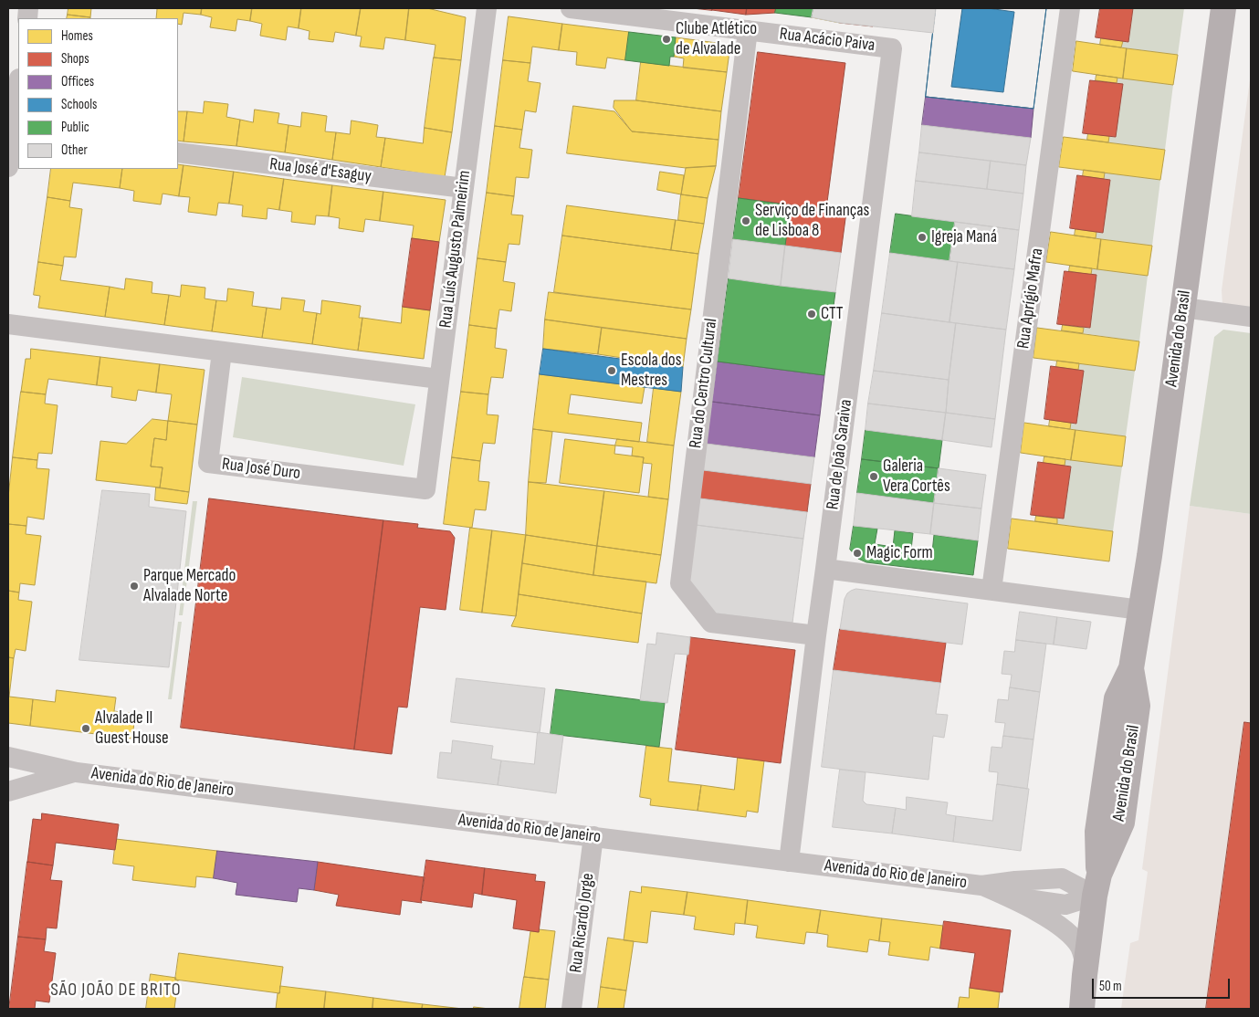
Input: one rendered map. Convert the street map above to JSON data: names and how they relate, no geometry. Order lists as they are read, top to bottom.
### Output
{
  "streets": {
    "main road": ["Avenida do Brasil"],
    "street": [
      "Rua Acácio Paiva",
      "Rua José d'Esaguy",
      "Rua Luís Augusto Palmeirim",
      "Rua Aprígio Mafra",
      "Rua do Centro Cultural",
      "Rua de João Saraiva",
      "Rua José Duro",
      "Avenida do Rio de Janeiro",
      "Rua Ricardo Jorge"
    ]
  },
  "crossings": [
    ["Rua Acácio Paiva", "Rua do Centro Cultural"],
    ["Rua Acácio Paiva", "Rua de João Saraiva"],
    ["Rua José d'Esaguy", "Rua Luís Augusto Palmeirim"],
    ["Rua Luís Augusto Palmeirim", "Rua José Duro"],
    ["Avenida do Brasil", "Avenida do Rio de Janeiro"],
    ["Rua do Centro Cultural", "Rua de João Saraiva"],
    ["Rua de João Saraiva", "Avenida do Rio de Janeiro"],
    ["Avenida do Rio de Janeiro", "Rua Ricardo Jorge"]
  ],
  "districts": ["SÃO JOÃO DE BRITO"],
  "places": [
    "Clube Atlético de Alvalade",
    "Serviço de Finanças de Lisboa 8",
    "Igreja Maná",
    "CTT",
    "Escola dos Mestres",
    "Galeria Vera Cortês",
    "Magic Form",
    "Parque Mercado Alvalade Norte",
    "Alvalade II Guest House"
  ],
  "legend": [
    "Homes",
    "Shops",
    "Offices",
    "Schools",
    "Public",
    "Other"
  ],
  "scale_bar": "50 m"
}
